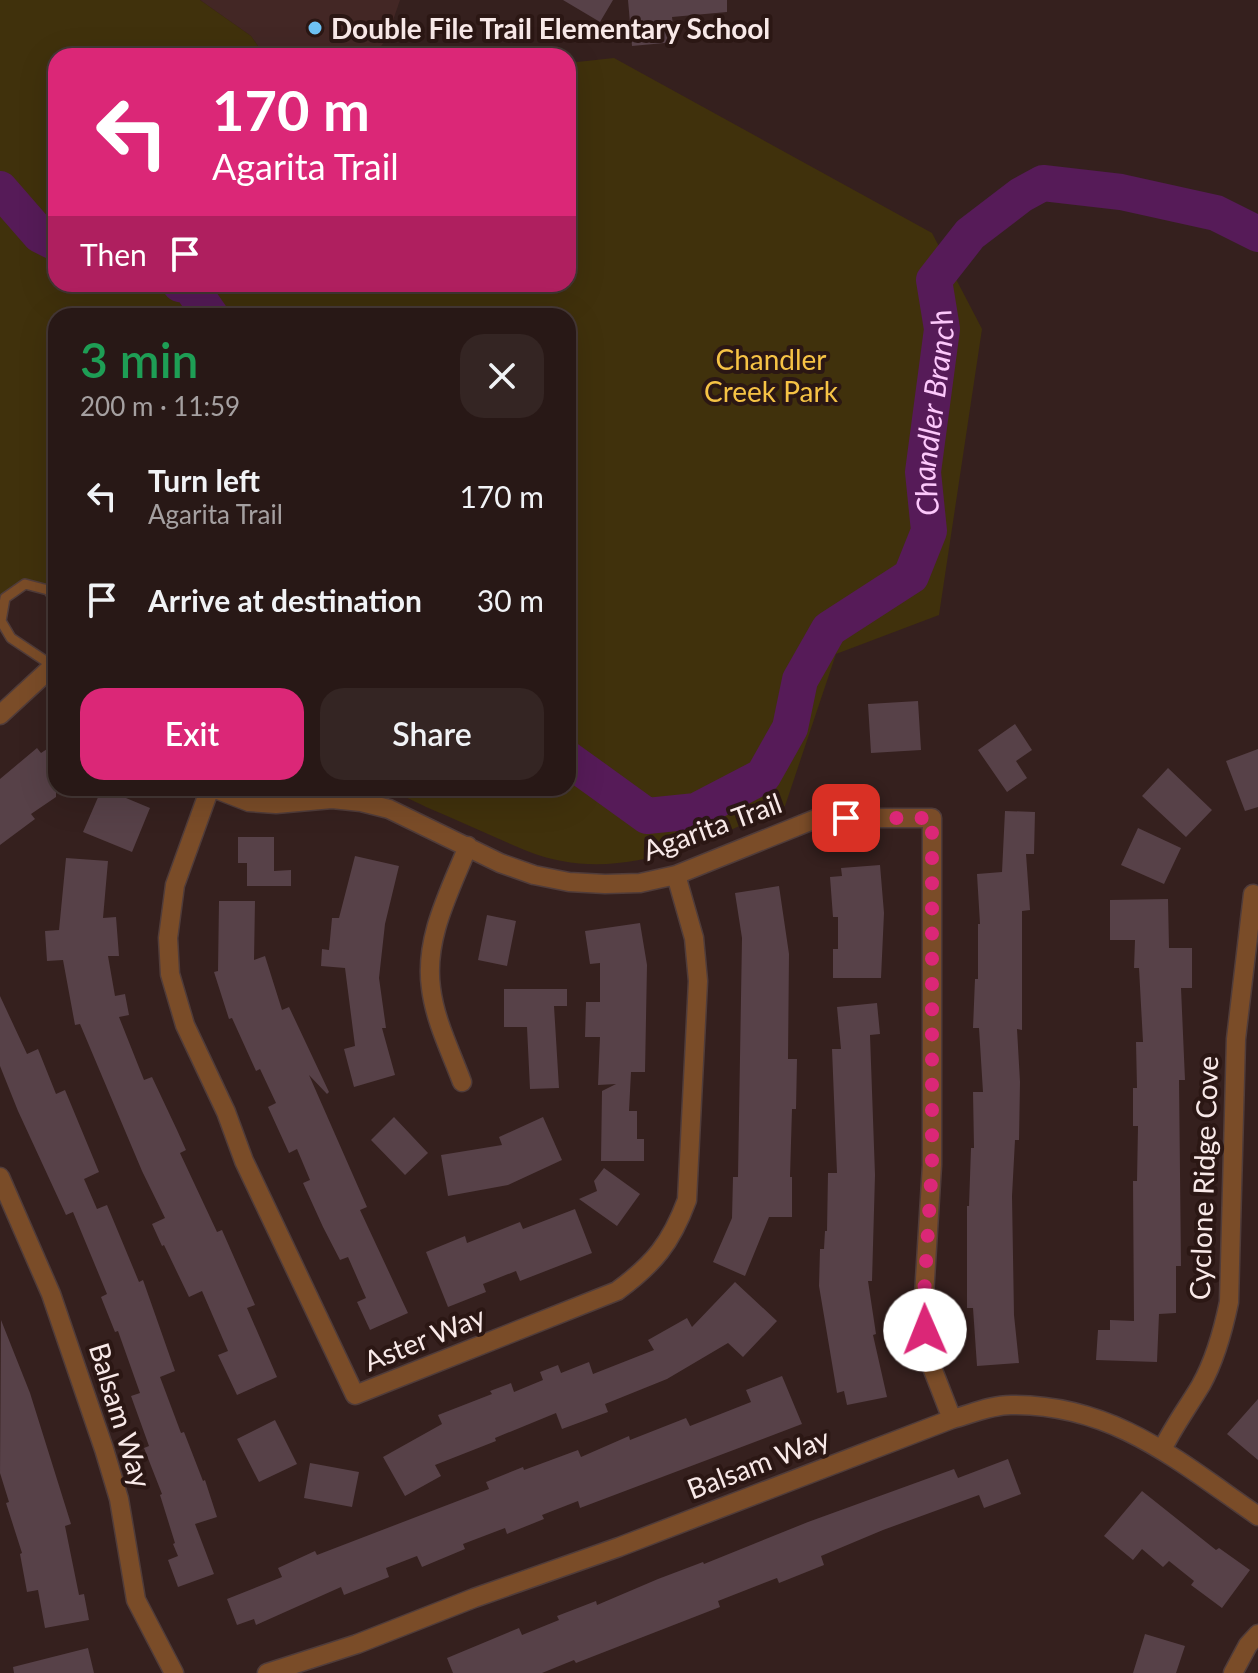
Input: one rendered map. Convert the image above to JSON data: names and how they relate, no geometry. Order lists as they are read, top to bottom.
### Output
{
  "streets": {
    "street": [
      "Agarita Trail",
      "Cyclone Ridge Cove",
      "Aster Way",
      "Balsam Way"
    ]
  },
  "crossings": [
    ["Agarita Trail", "Aster Way"],
    ["Agarita Trail", "Balsam Way"],
    ["Cyclone Ridge Cove", "Balsam Way"]
  ],
  "water": ["Chandler Branch"],
  "parks": ["Chandler Creek Park"],
  "places": ["Double File Trail Elementary School"],
  "page": {
    "turn": ["170 m", "Agarita Trail"],
    "then": "Then",
    "heading": ["3 min", "200 m · 11:59"],
    "list": [
      {
        "name": "Turn left",
        "note": "Agarita Trail",
        "value": "170 m"
      },
      {
        "name": "Arrive at destination",
        "value": "30 m"
      }
    ],
    "buttons": ["Exit", "Share"]
  }
}
